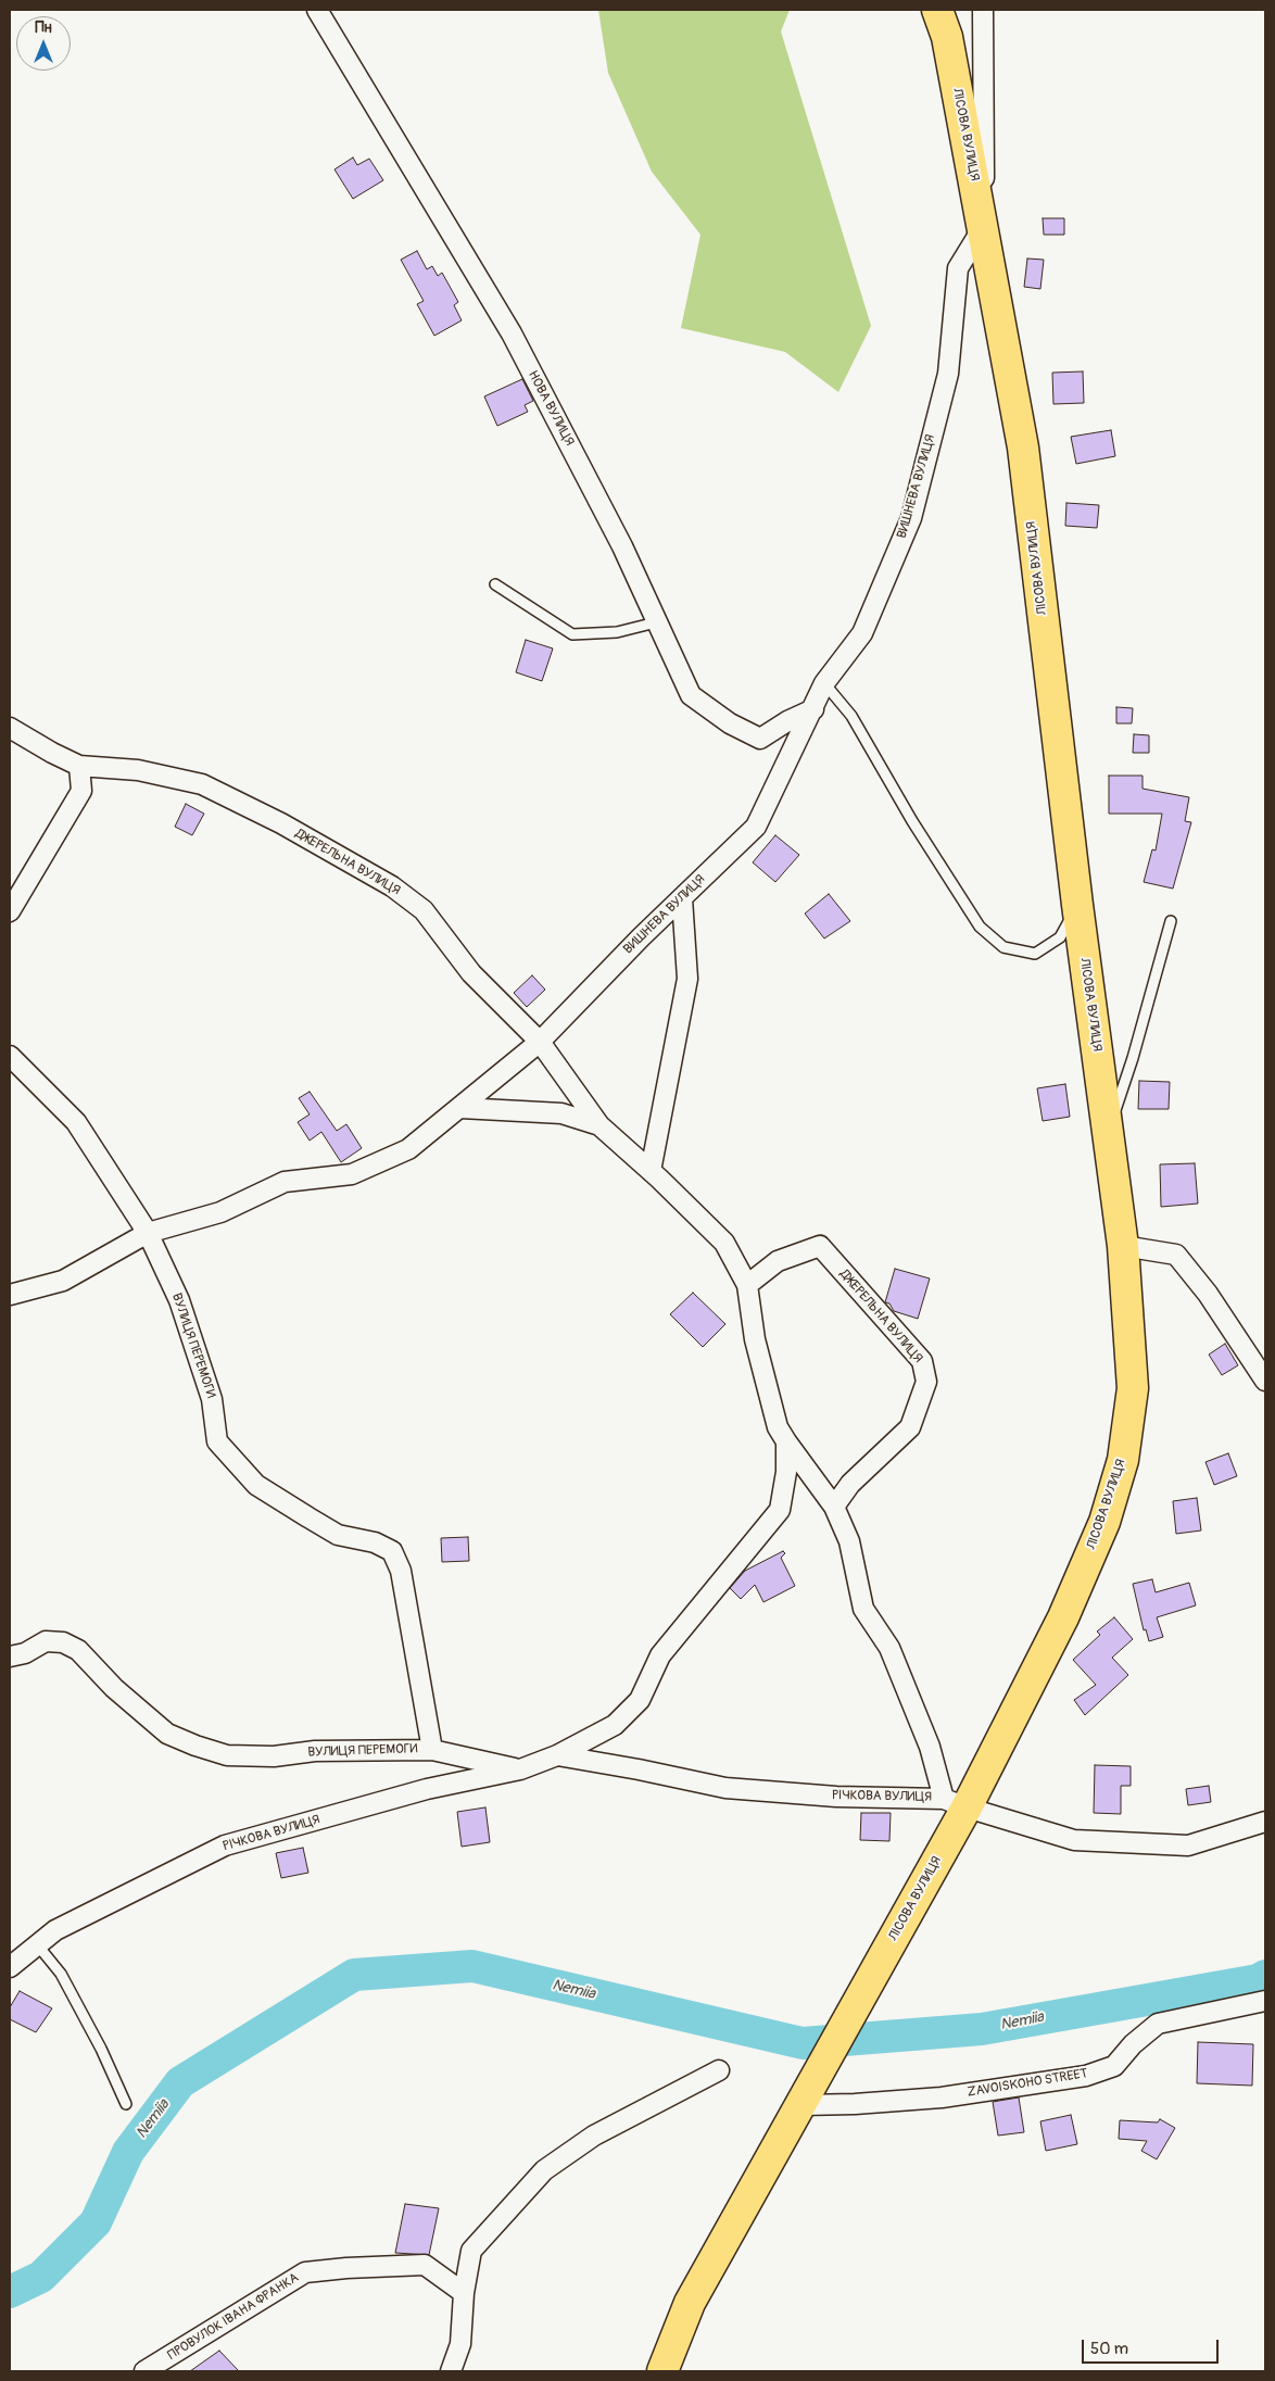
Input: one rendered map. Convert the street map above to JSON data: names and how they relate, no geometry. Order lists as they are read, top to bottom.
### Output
{
  "streets": {
    "highway": ["ЛІСОВА ВУЛИЦЯ"],
    "street": [
      "НОВА ВУЛИЦЯ",
      "ВИШНЕВА ВУЛИЦЯ",
      "ДЖЕРЕЛЬНА ВУЛИЦЯ",
      "ВУЛИЦЯ ПЕРЕМОГИ",
      "РІЧКОВА ВУЛИЦЯ",
      "ZAVOISKOHO STREET",
      "ПРОВУЛОК ІВАНА ФРАНКА"
    ]
  },
  "crossings": [
    ["ЛІСОВА ВУЛИЦЯ", "ВИШНЕВА ВУЛИЦЯ"],
    ["ЛІСОВА ВУЛИЦЯ", "ДЖЕРЕЛЬНА ВУЛИЦЯ"],
    ["ЛІСОВА ВУЛИЦЯ", "РІЧКОВА ВУЛИЦЯ"],
    ["ЛІСОВА ВУЛИЦЯ", "ZAVOISKOHO STREET"],
    ["НОВА ВУЛИЦЯ", "ВИШНЕВА ВУЛИЦЯ"],
    ["ВИШНЕВА ВУЛИЦЯ", "ДЖЕРЕЛЬНА ВУЛИЦЯ"],
    ["ВИШНЕВА ВУЛИЦЯ", "ВУЛИЦЯ ПЕРЕМОГИ"],
    ["ДЖЕРЕЛЬНА ВУЛИЦЯ", "РІЧКОВА ВУЛИЦЯ"],
    ["ВУЛИЦЯ ПЕРЕМОГИ", "РІЧКОВА ВУЛИЦЯ"]
  ],
  "water": ["Nemiia"],
  "scale_bar": "50 m",
  "north": "top"
}
